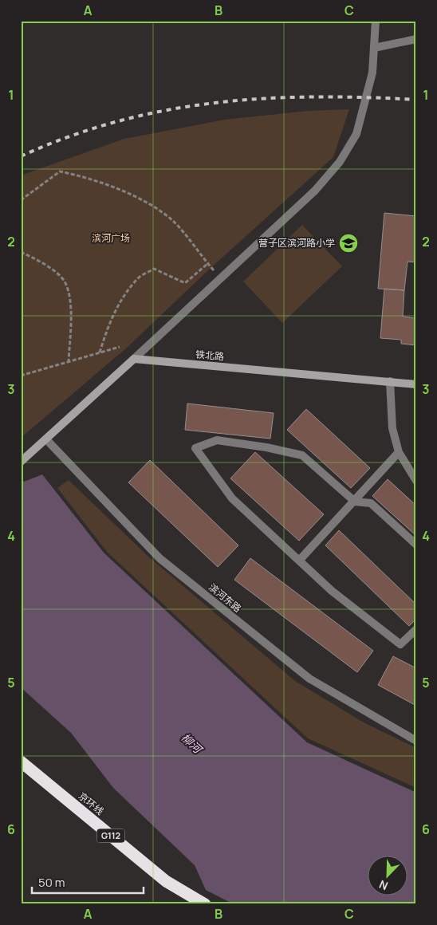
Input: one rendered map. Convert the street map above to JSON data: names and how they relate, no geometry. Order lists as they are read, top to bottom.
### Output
{
  "streets": {
    "highway": ["京环线", "G112"],
    "street": ["铁北路", "滨河东路"]
  },
  "water": ["柳河"],
  "parks": ["滨河广场"],
  "places": {
    "school or university": ["营子区滨河路小学"]
  },
  "scale_bar": "50 m",
  "north": "bottom left",
  "grid": {
    "columns": ["A", "B", "C"],
    "rows": [
      "1",
      "2",
      "3",
      "4",
      "5",
      "6"
    ]
  }
}
